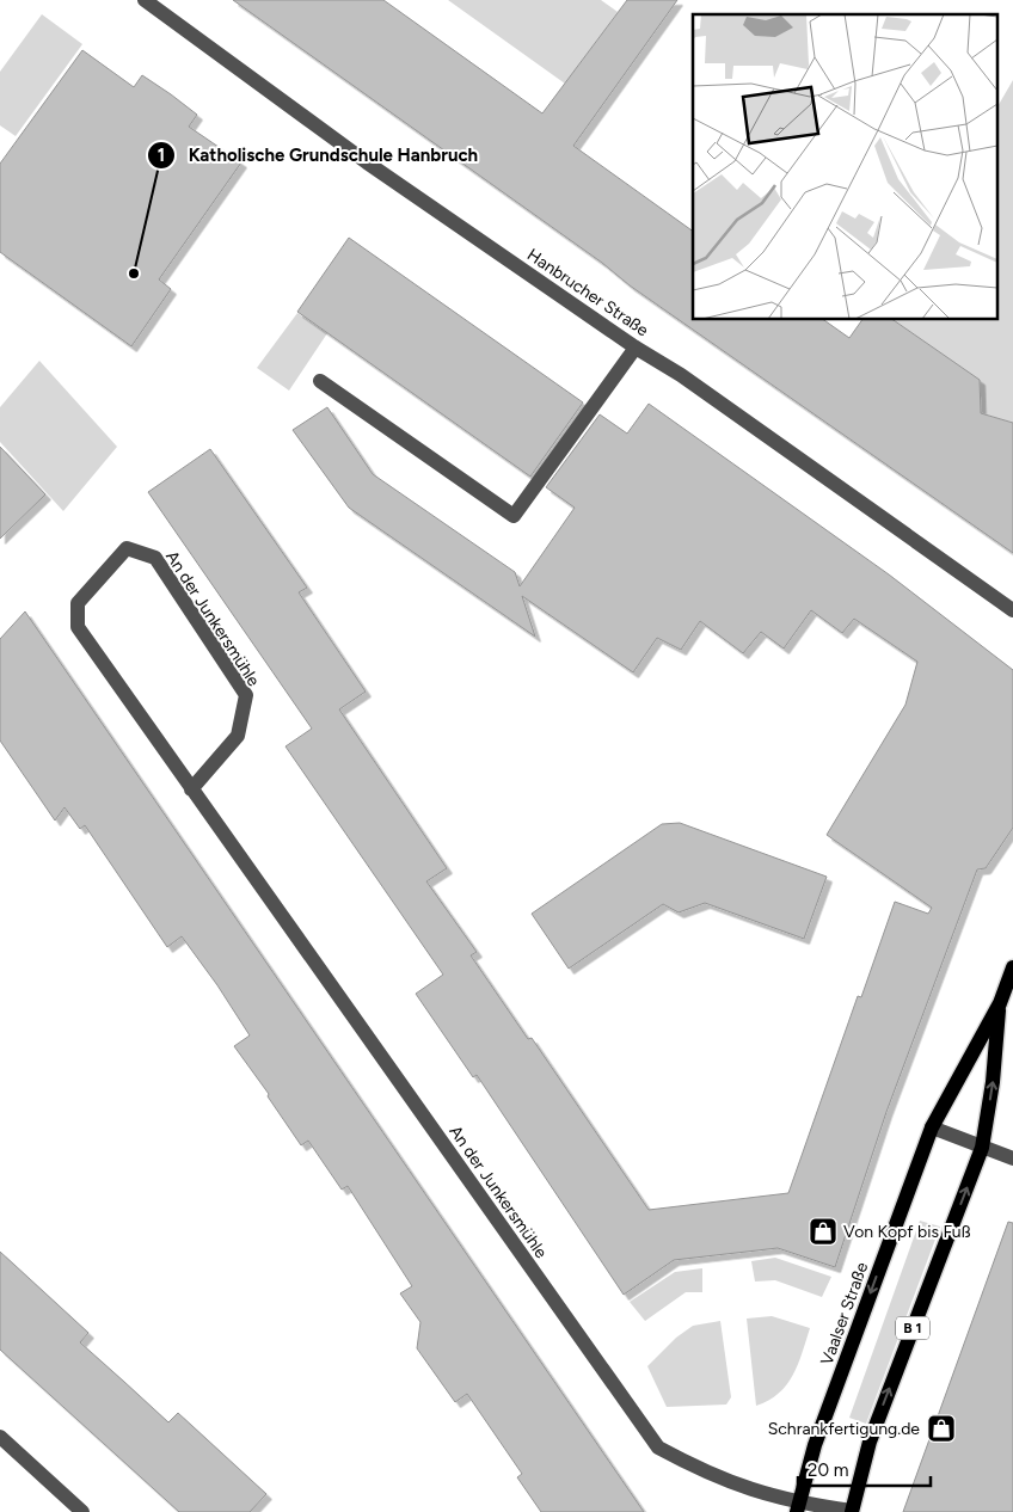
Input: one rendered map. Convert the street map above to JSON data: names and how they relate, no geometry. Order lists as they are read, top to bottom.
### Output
{
  "streets": {
    "main road": ["Vaalser Straße", "B 1"],
    "street": ["Hanbrucher Straße", "An der Junkersmühle"]
  },
  "crossings": [
    ["An der Junkersmühle", "Vaalser Straße"]
  ],
  "places": {
    "other": ["Katholische Grundschule Hanbruch"],
    "shop": ["Von Kopf bis Fuß", "Schrankfertigung.de"]
  },
  "scale_bar": "20 m"
}
